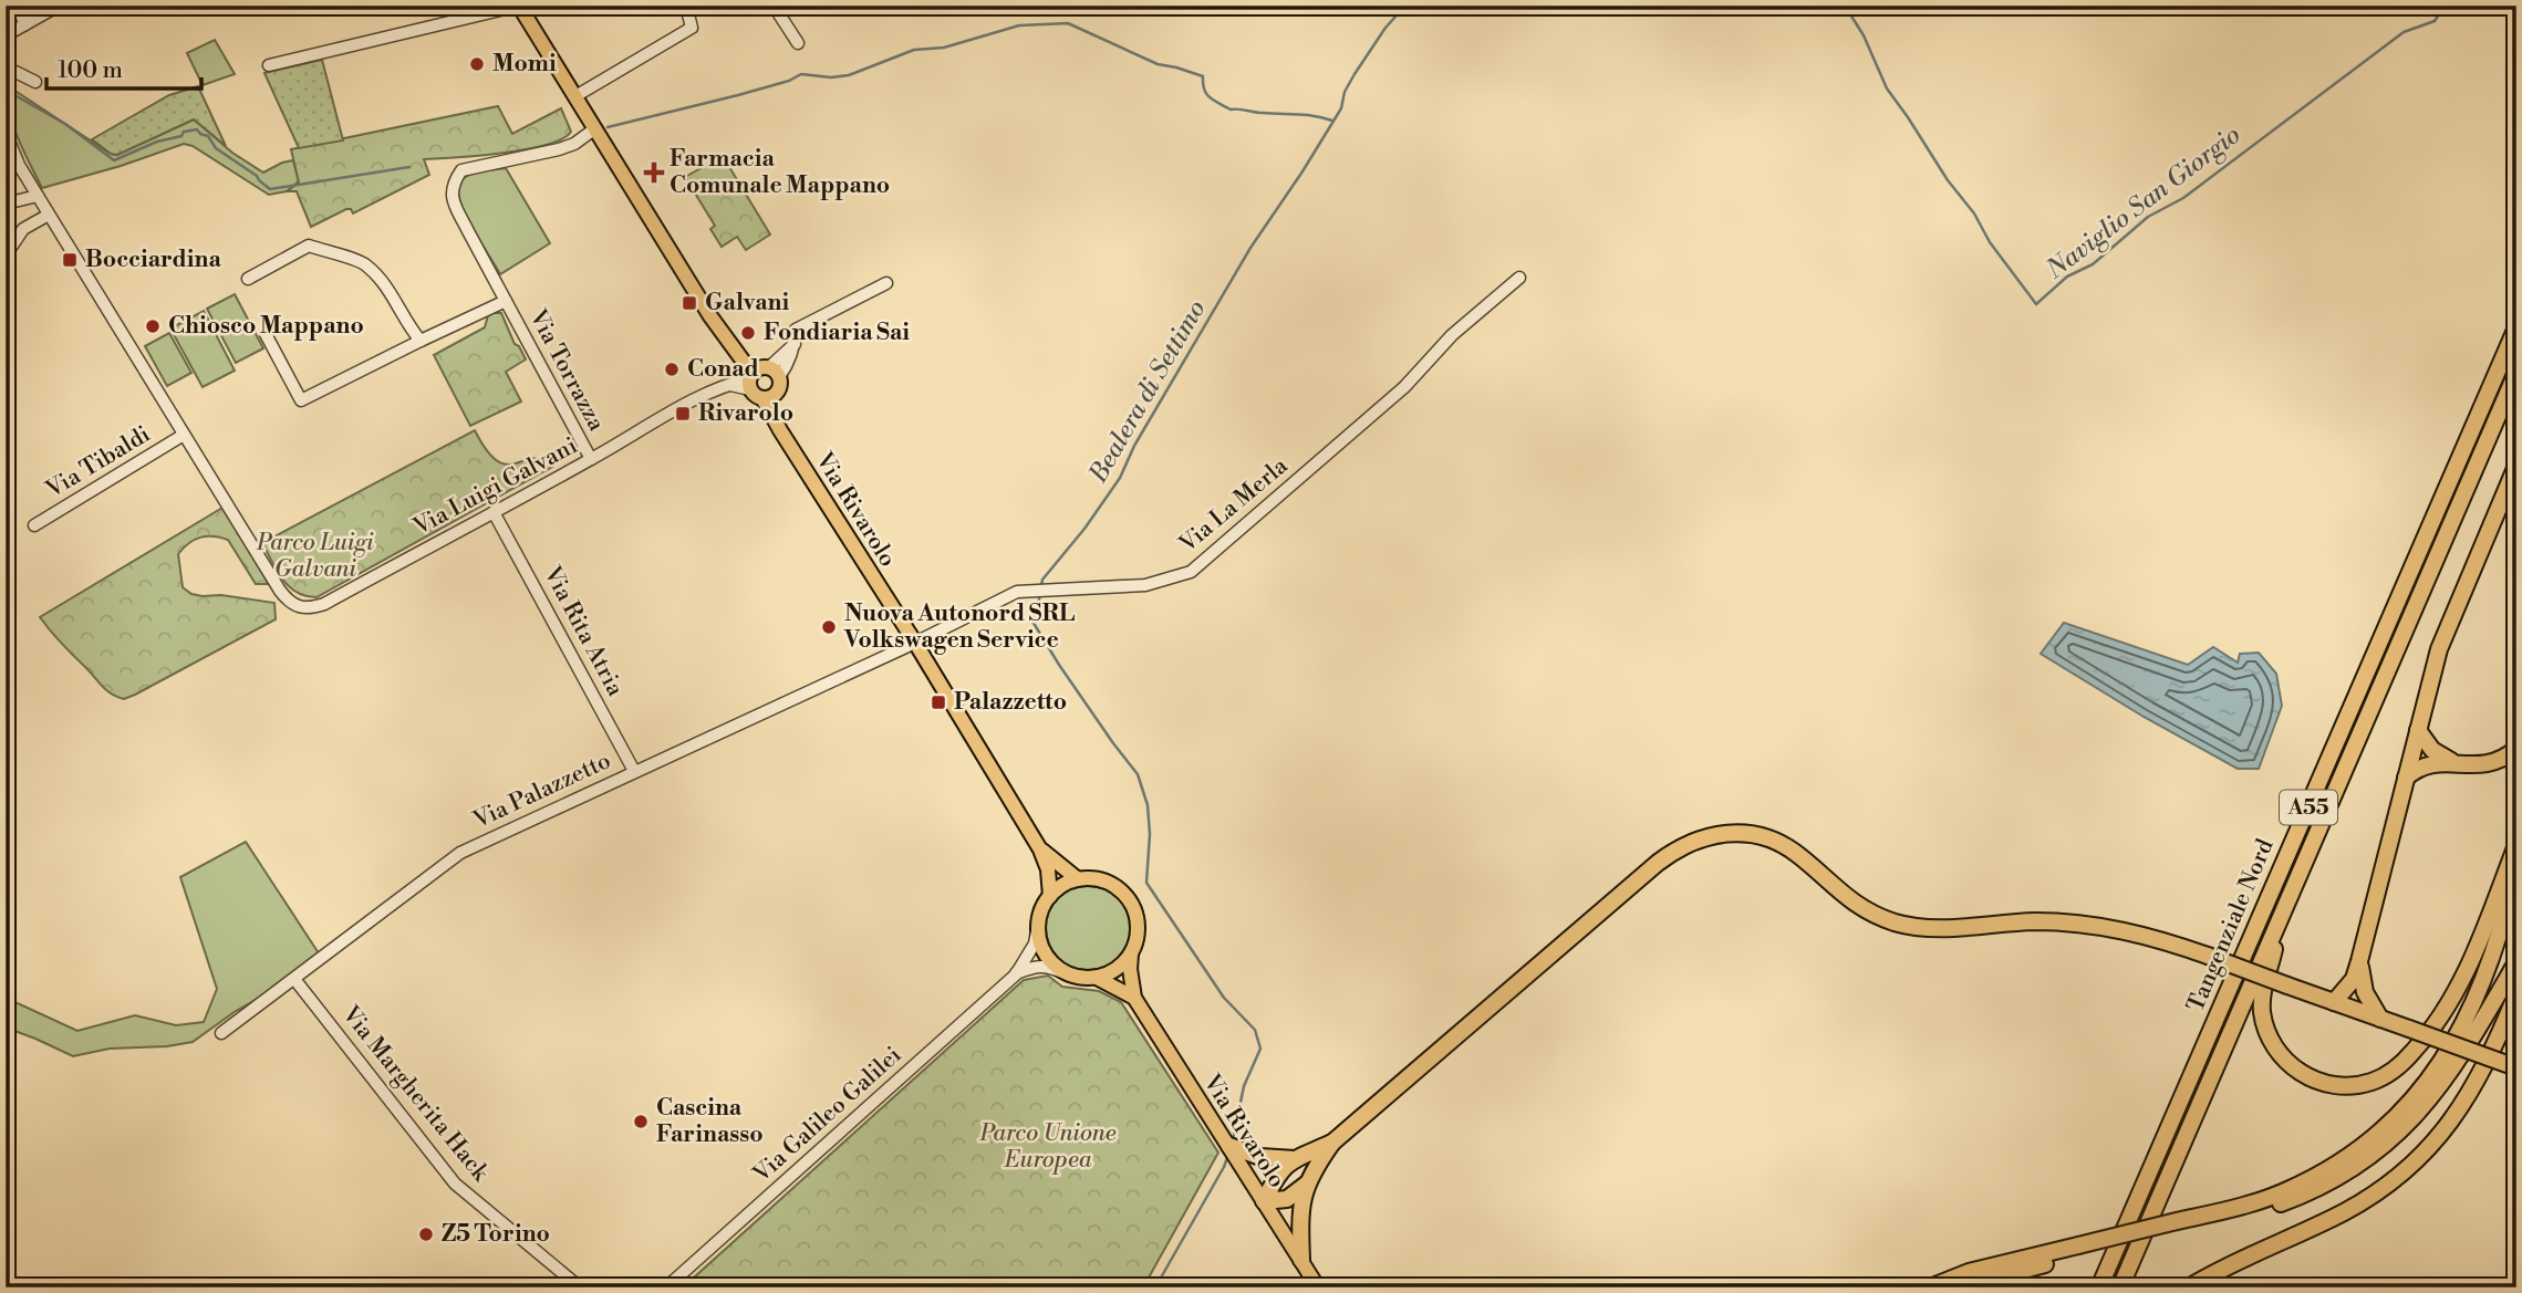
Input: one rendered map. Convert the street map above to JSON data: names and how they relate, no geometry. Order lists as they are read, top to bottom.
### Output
{
  "streets": {
    "highway": ["A55", "Tangenziale Nord"],
    "main road": ["Via Rivarolo"],
    "street": [
      "Via Torrazza",
      "Via Tibaldi",
      "Via Luigi Galvani",
      "Via La Merla",
      "Via Rita Atria",
      "Via Palazzetto",
      "Via Margherita Hack",
      "Via Galileo Galilei"
    ]
  },
  "crossings": [
    ["Via Torrazza", "Via Luigi Galvani"],
    ["Via Tibaldi", "Via Luigi Galvani"],
    ["Via Luigi Galvani", "Via Rita Atria"],
    ["Via La Merla", "Via Rivarolo"],
    ["Via La Merla", "Via Palazzetto"],
    ["Via Rivarolo", "Via Palazzetto"],
    ["Via Rivarolo", "Via Galileo Galilei"],
    ["Via Rita Atria", "Via Palazzetto"],
    ["Via Palazzetto", "Via Margherita Hack"]
  ],
  "water": ["Naviglio San Giorgio", "Bealera di Settimo"],
  "parks": ["Parco Luigi Galvani", "Parco Unione Europea"],
  "places": {
    "other": [
      "Momi",
      "Chiosco Mappano",
      "Fondiaria Sai",
      "Conad",
      "Nuova Autonord SRL Volkswagen Service",
      "Cascina Farinasso",
      "Z5 Torino"
    ],
    "health": ["Farmacia Comunale Mappano"],
    "transit": [
      "Bocciardina",
      "Galvani",
      "Rivarolo",
      "Palazzetto"
    ]
  },
  "scale_bar": "100 m"
}
